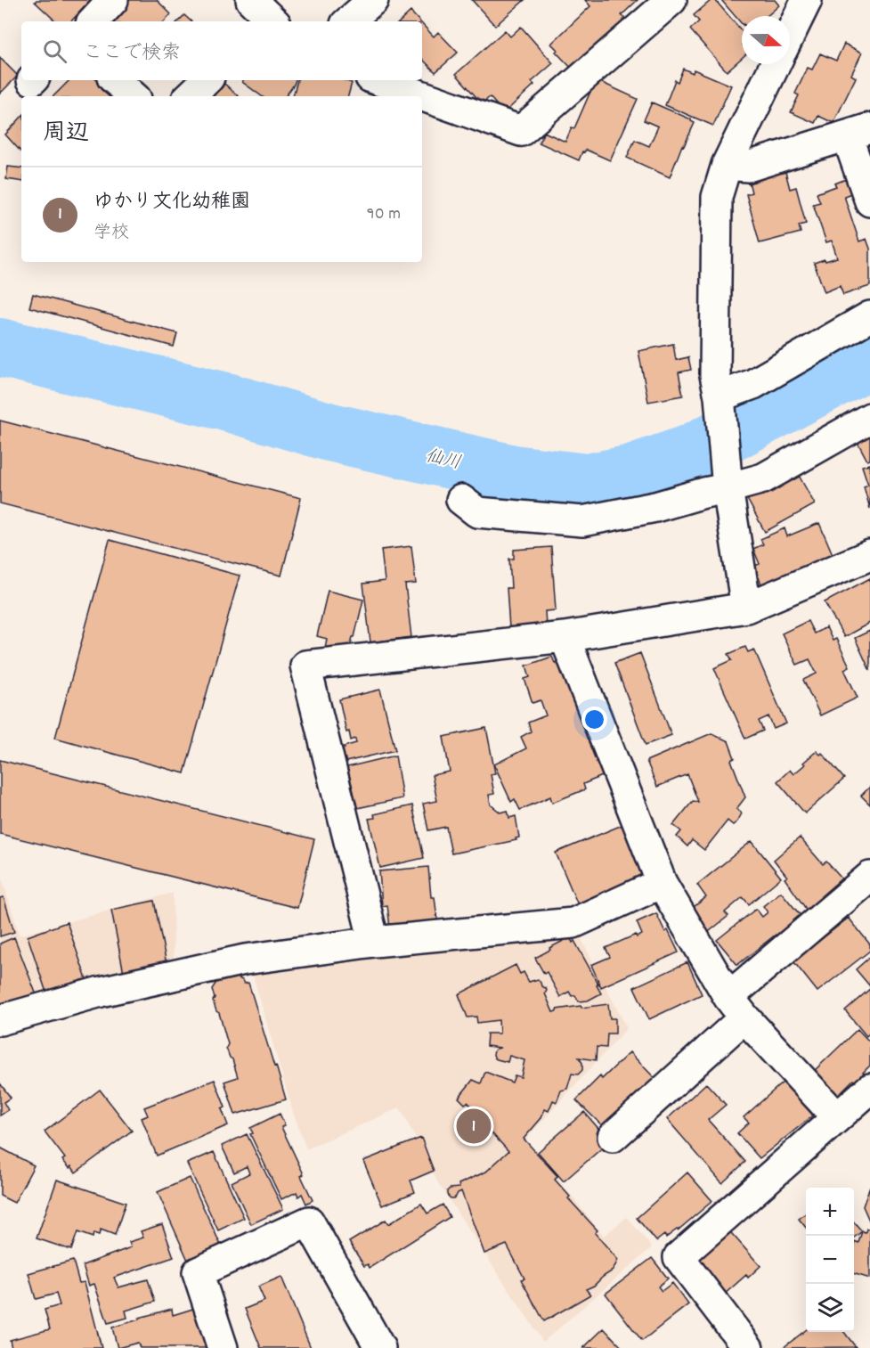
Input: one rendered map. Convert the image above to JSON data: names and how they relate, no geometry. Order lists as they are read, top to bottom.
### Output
{
  "water": ["仙川"],
  "north": "right",
  "page": {
    "search": "ここで検索",
    "heading": "周辺",
    "list": [
      {
        "mark": "1",
        "name": "ゆかり文化幼稚園",
        "note": "学校",
        "value": "90 m"
      }
    ],
    "pins": "1",
    "map_buttons": ["+", "−"]
  }
}
